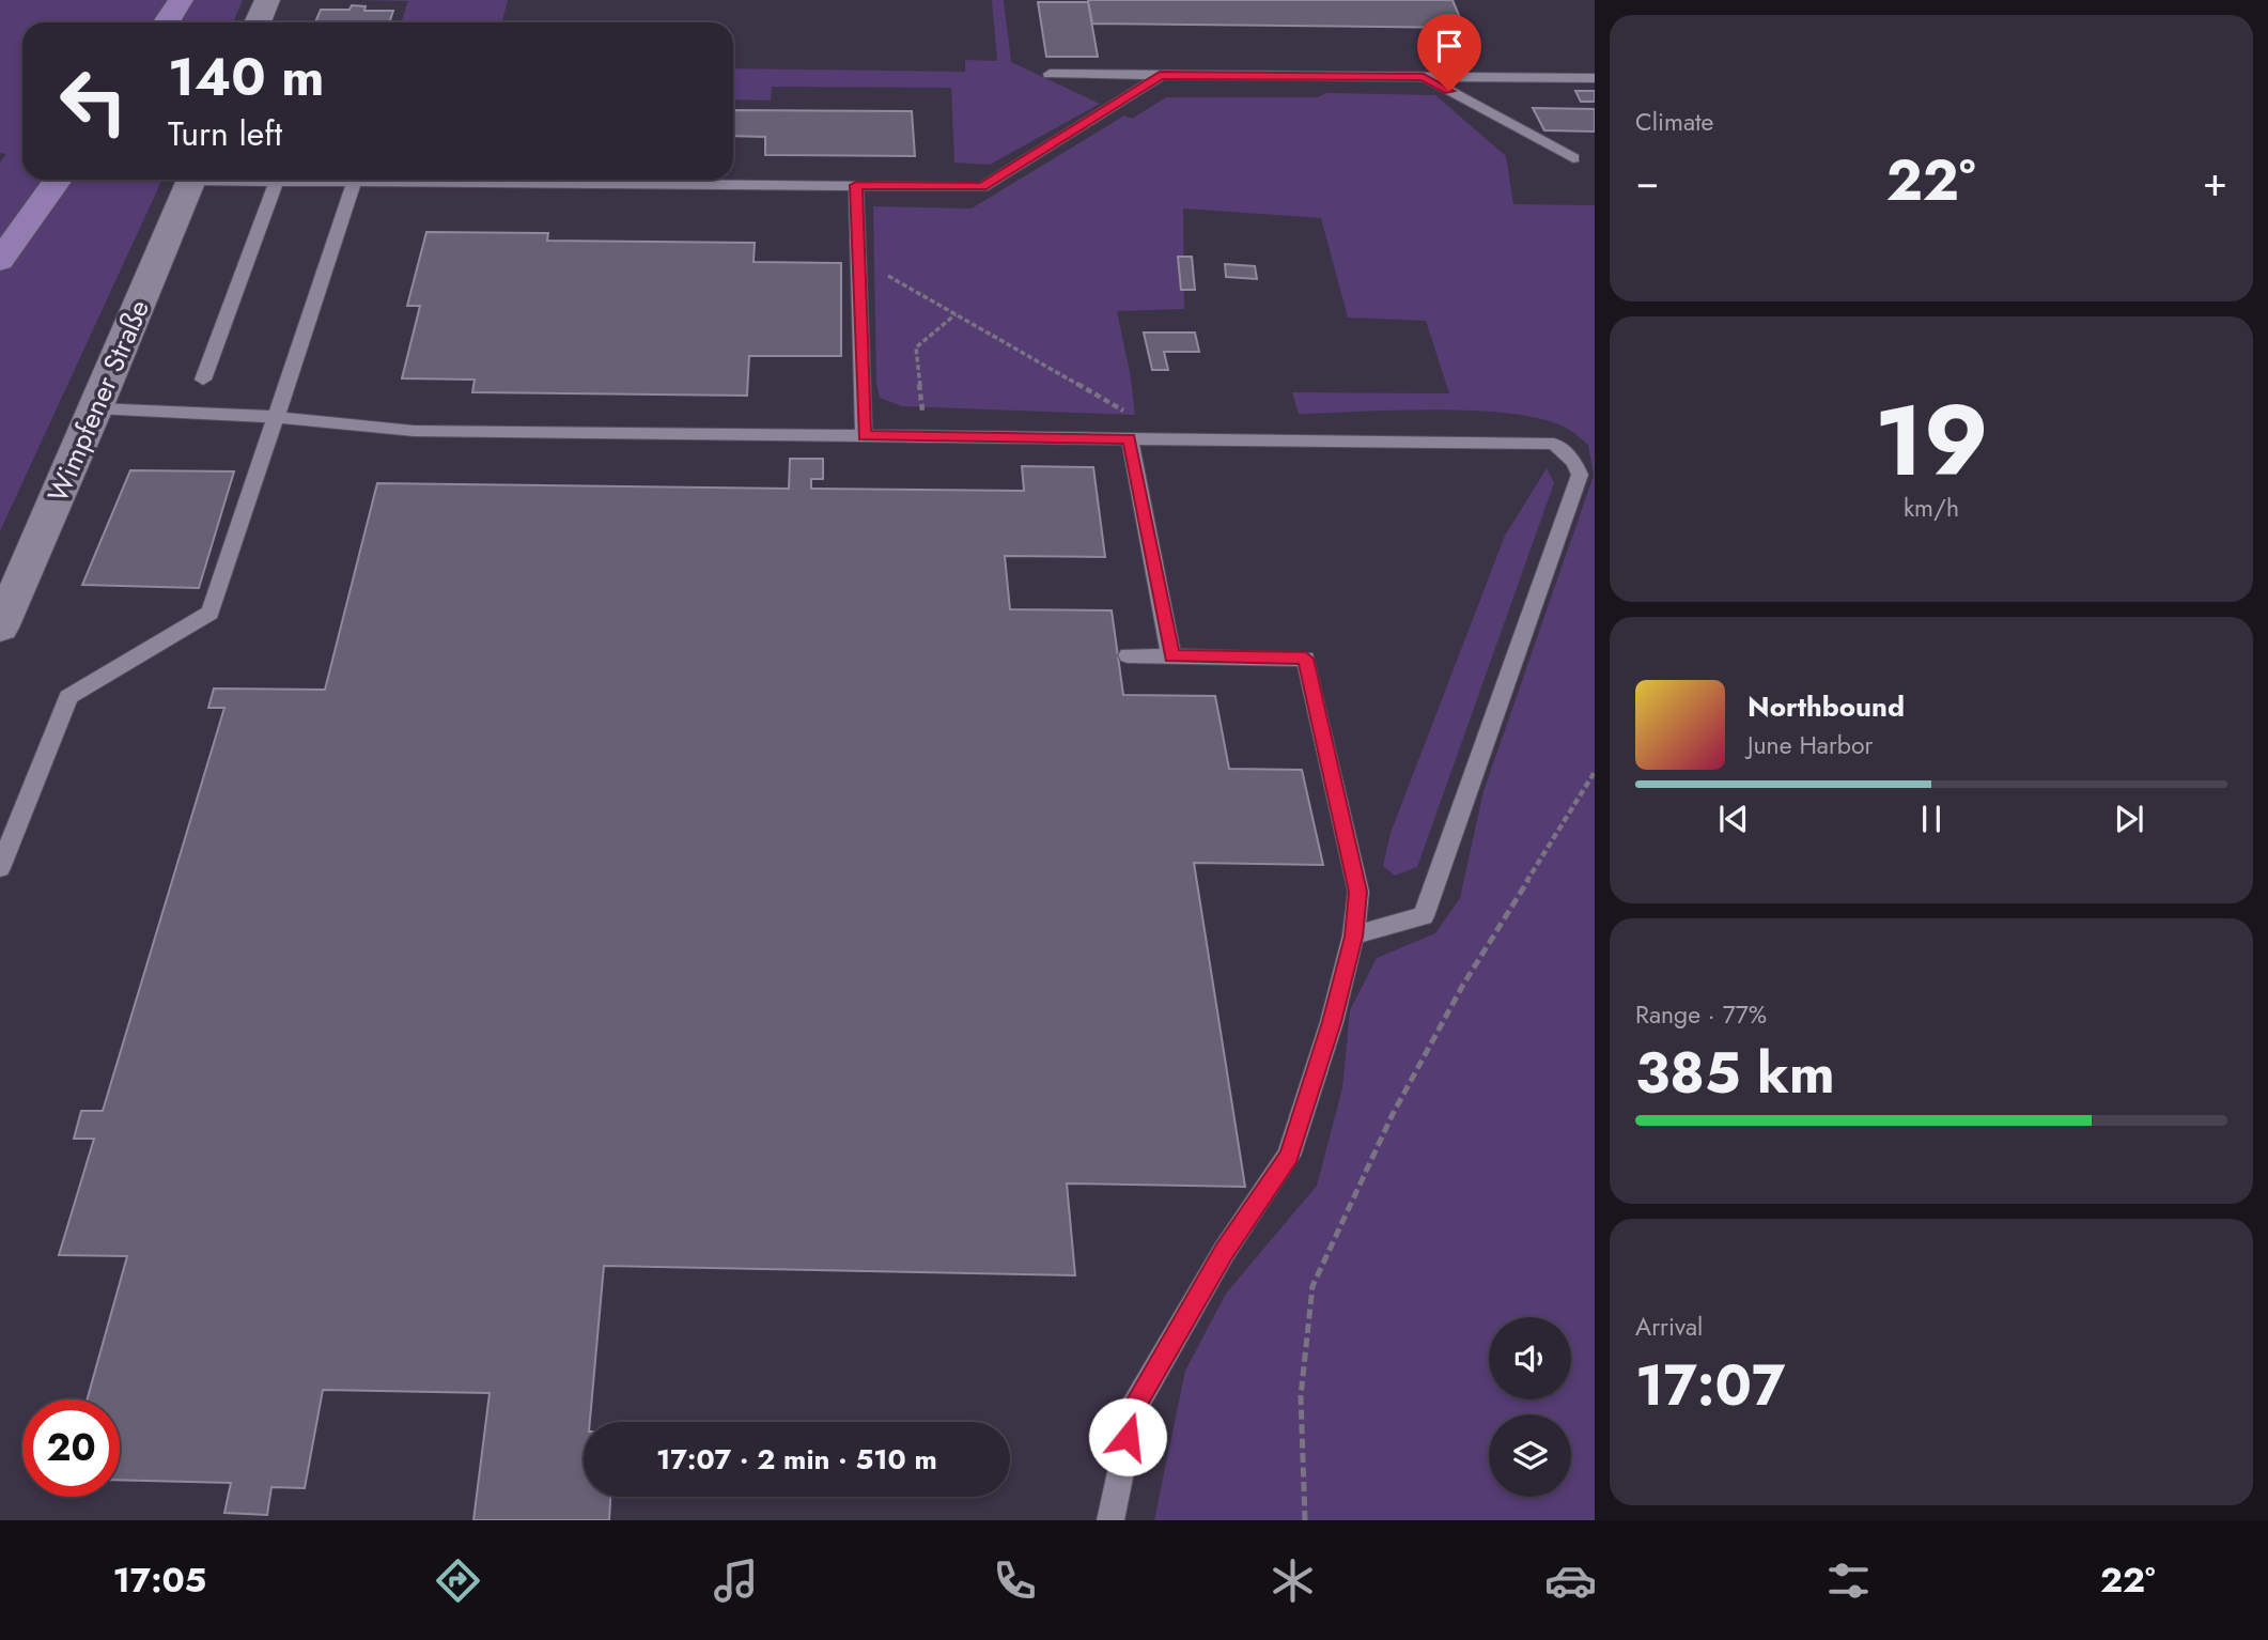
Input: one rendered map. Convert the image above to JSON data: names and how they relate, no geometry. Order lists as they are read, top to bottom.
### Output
{
  "streets": {
    "street": ["Wimpfener Straße"]
  },
  "page": {
    "tile": [
      "Climate",
      ["19", "km/h"],
      ["Range · 77%", "385 km"],
      ["Arrival", "17:07"]
    ],
    "turn": ["140 m", "Turn left"],
    "heat": ["−", "22°", "+"],
    "song": ["Northbound", "June Harbor"],
    "limit": "20",
    "trip": "17:07 · 2 min · 510 m",
    "tabs": ["17:05", "22°"]
  }
}
